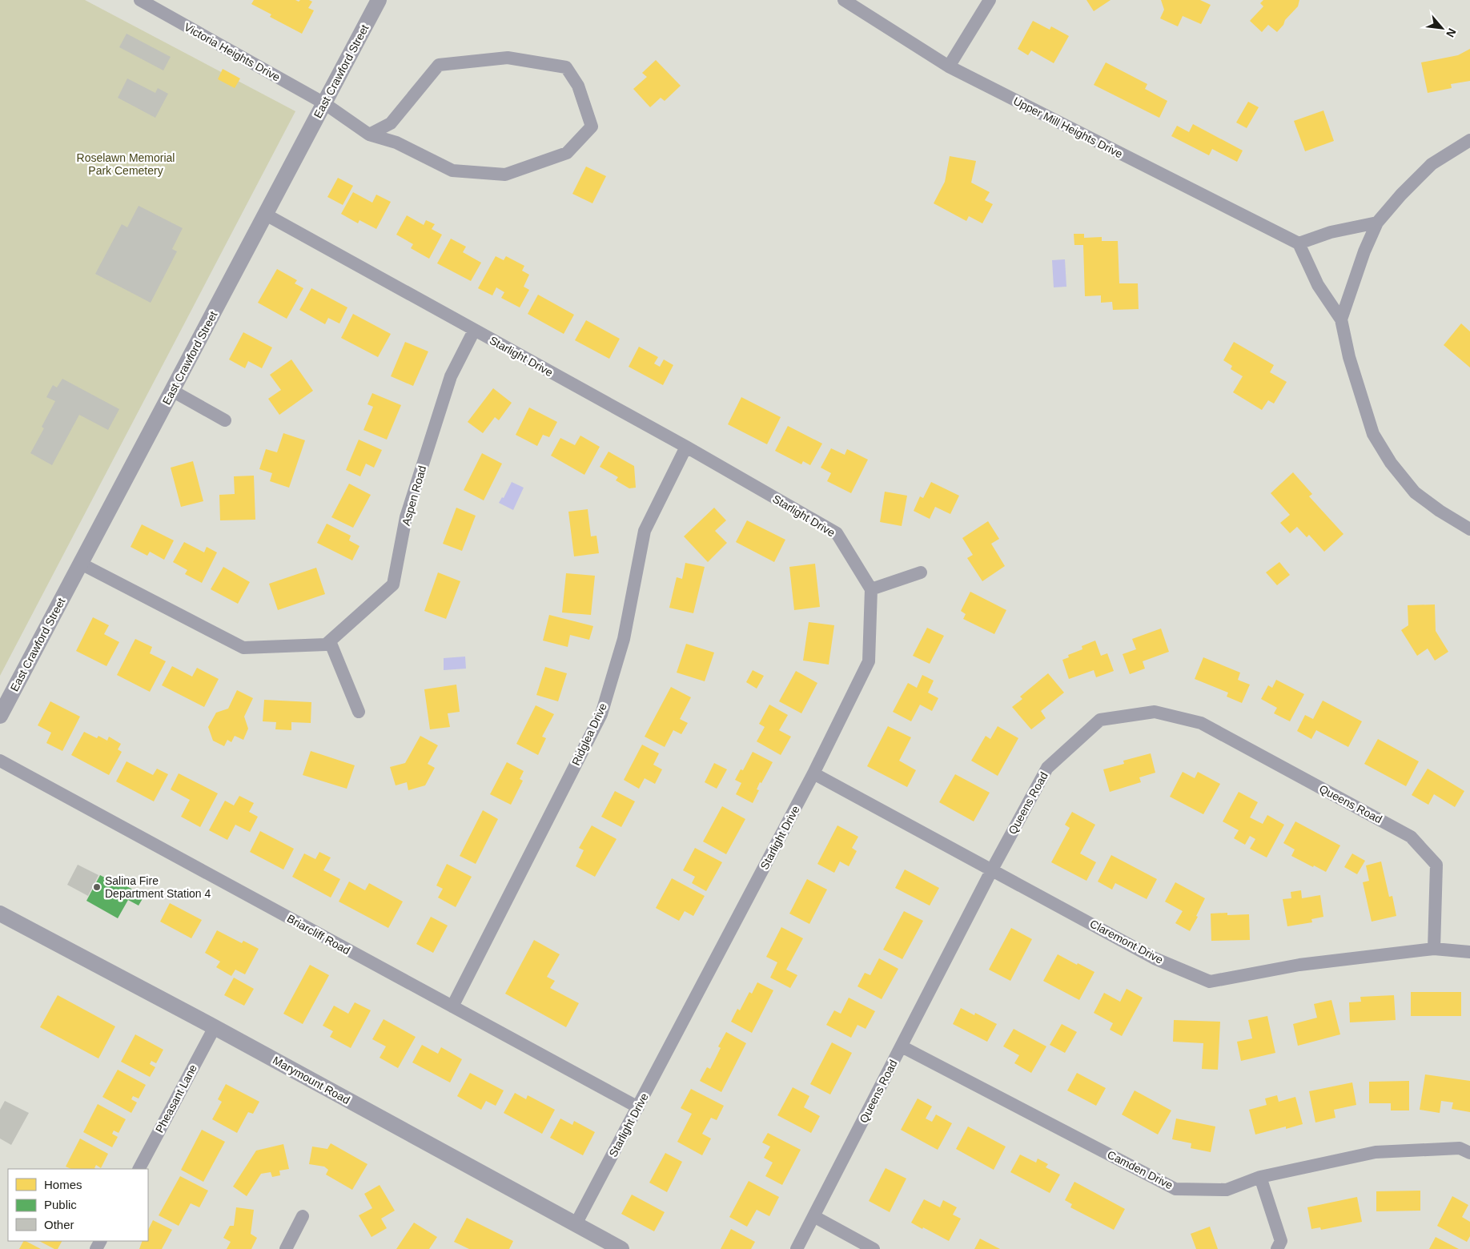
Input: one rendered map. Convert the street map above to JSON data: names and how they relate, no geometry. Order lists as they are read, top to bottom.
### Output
{
  "streets": {
    "street": [
      "Victoria Heights Drive",
      "East Crawford Street",
      "Upper Mill Heights Drive",
      "Starlight Drive",
      "Aspen Road",
      "Ridglea Drive",
      "Queens Road",
      "Briarcliff Road",
      "Claremont Drive",
      "Marymount Road",
      "Pheasant Lane",
      "Camden Drive"
    ]
  },
  "crossings": [
    ["Victoria Heights Drive", "East Crawford Street"],
    ["East Crawford Street", "Starlight Drive"],
    ["Starlight Drive", "Aspen Road"],
    ["Starlight Drive", "Ridglea Drive"],
    ["Starlight Drive", "Briarcliff Road"],
    ["Starlight Drive", "Claremont Drive"],
    ["Starlight Drive", "Marymount Road"],
    ["Ridglea Drive", "Briarcliff Road"],
    ["Queens Road", "Claremont Drive"],
    ["Queens Road", "Camden Drive"],
    ["Marymount Road", "Pheasant Lane"]
  ],
  "parks": ["Roselawn Memorial Park Cemetery"],
  "places": ["Salina Fire Department Station 4"],
  "legend": ["Homes", "Public", "Other"],
  "north": "bottom right"
}
